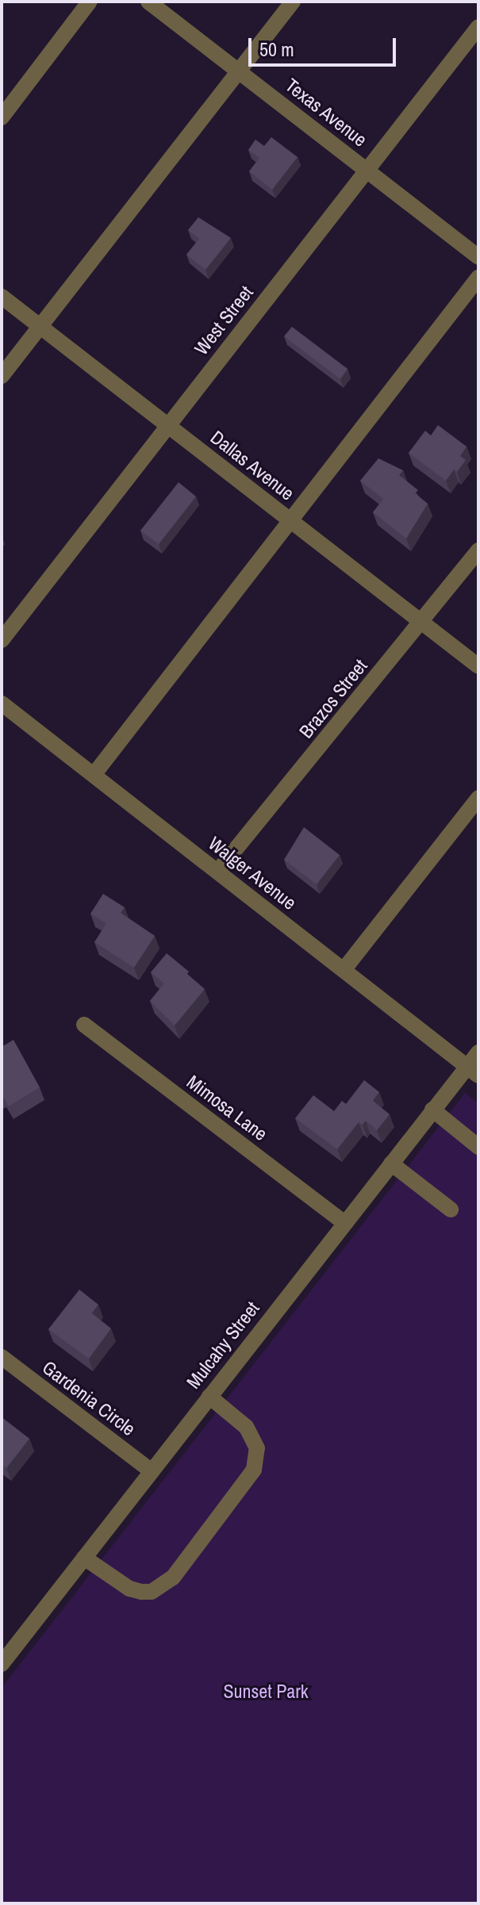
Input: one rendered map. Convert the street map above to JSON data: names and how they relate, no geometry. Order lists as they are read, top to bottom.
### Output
{
  "streets": {
    "street": [
      "Texas Avenue",
      "West Street",
      "Dallas Avenue",
      "Brazos Street",
      "Walger Avenue",
      "Mimosa Lane",
      "Mulcahy Street",
      "Gardenia Circle"
    ]
  },
  "crossings": [
    ["Texas Avenue", "West Street"],
    ["West Street", "Dallas Avenue"],
    ["Dallas Avenue", "Brazos Street"],
    ["Brazos Street", "Walger Avenue"],
    ["Walger Avenue", "Mulcahy Street"],
    ["Mimosa Lane", "Mulcahy Street"],
    ["Mulcahy Street", "Gardenia Circle"]
  ],
  "parks": ["Sunset Park"],
  "scale_bar": "50 m"
}
